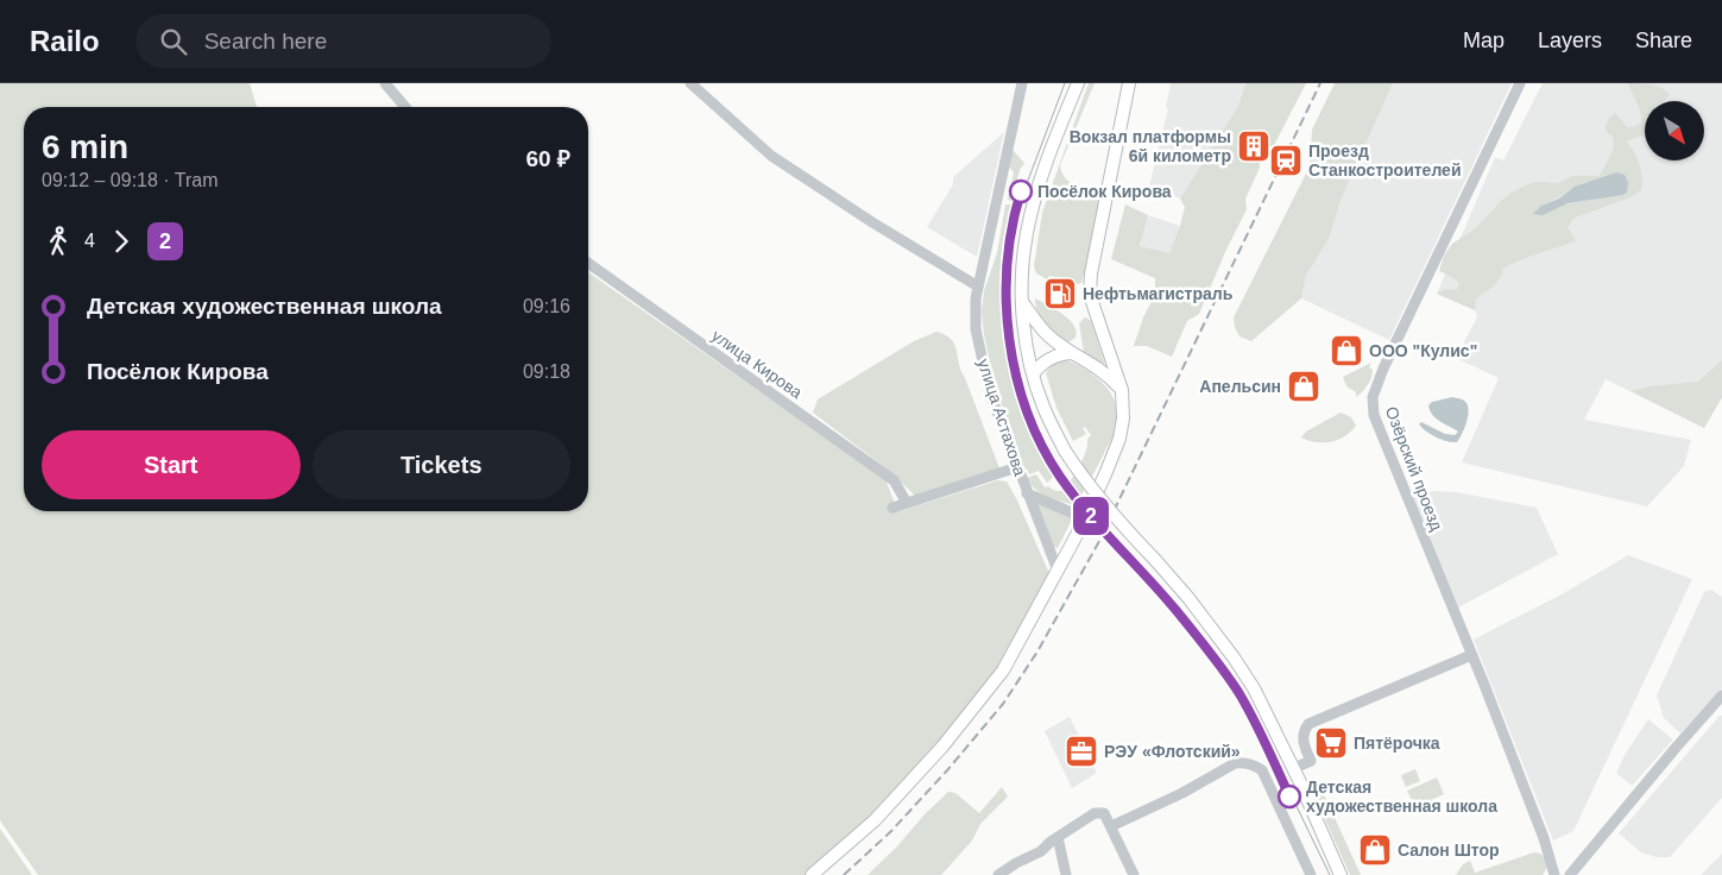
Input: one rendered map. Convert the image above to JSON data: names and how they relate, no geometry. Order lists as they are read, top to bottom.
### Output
{
  "streets": {
    "street": ["улица Кирова", "улица Астахова", "Озёрский проезд"]
  },
  "places": {
    "building": ["Вокзал платформы 6й километр"],
    "station": ["Проезд Станкостроителей"],
    "other": ["Посёлок Кирова", "Детская художественная школа"],
    "fuel station": ["Нефтьмагистраль"],
    "shop": ["ООО \"Кулис\"", "Апельсин", "Салон Штор"],
    "supermarket": ["Пятёрочка"],
    "office": ["РЭУ «Флотский»"]
  },
  "lines": ["tram line 2"],
  "north": "bottom right",
  "page": {
    "header": "Railo",
    "search": "Search here",
    "nav": ["Map", "Layers", "Share"],
    "on_map": "2",
    "heading": ["6 min", "09:12 – 09:18 · Tram", "60 ₽"],
    "legs": ["4", "2"],
    "list": [
      {
        "name": "Детская художественная школа",
        "value": "09:16"
      },
      {
        "name": "Посёлок Кирова",
        "value": "09:18"
      }
    ],
    "buttons": ["Start", "Tickets"]
  }
}
